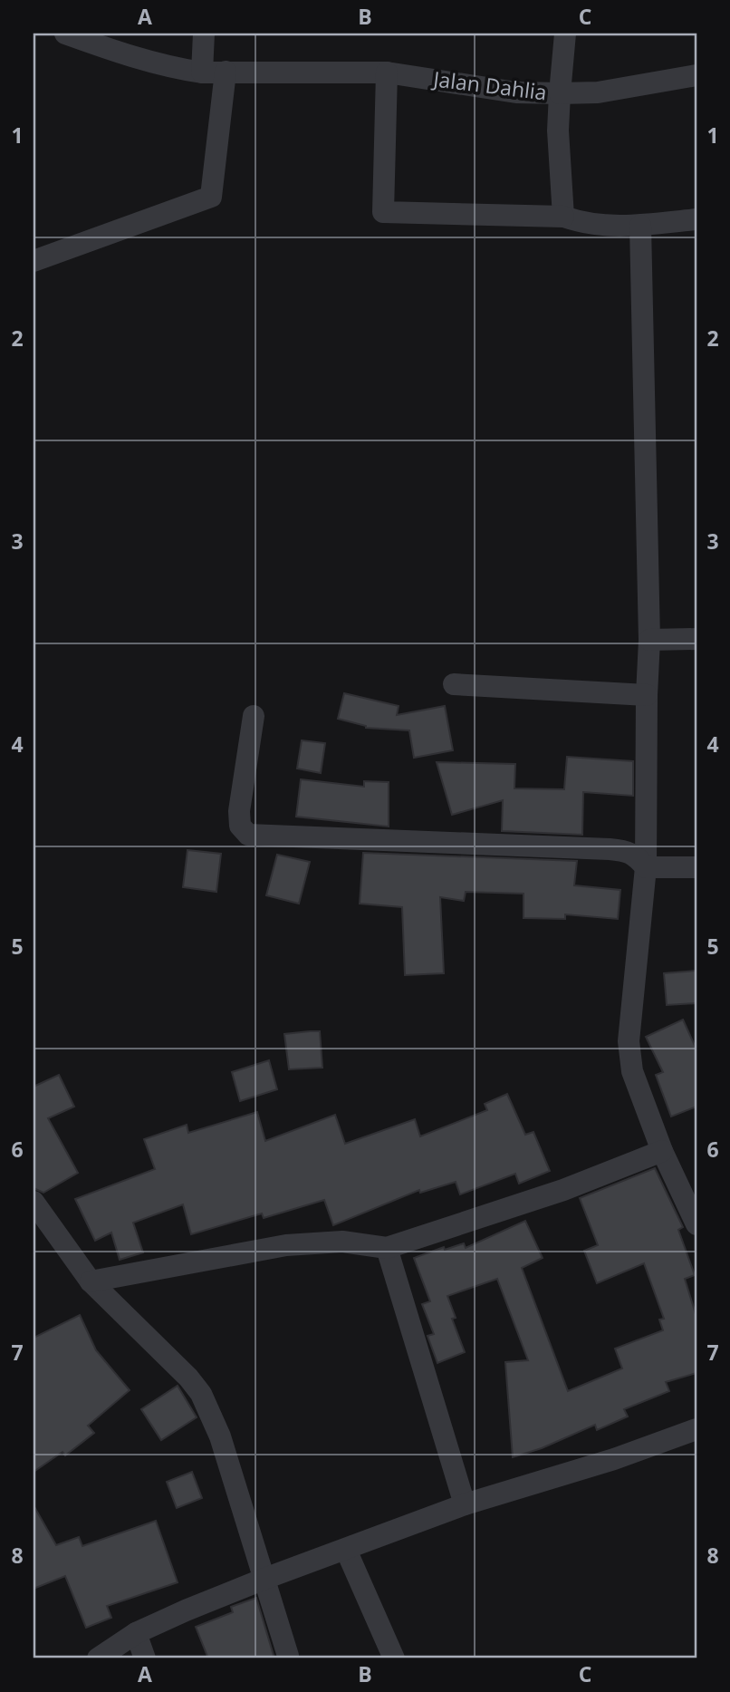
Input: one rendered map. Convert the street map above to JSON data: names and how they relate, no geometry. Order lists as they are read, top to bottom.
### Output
{
  "streets": {
    "street": ["Jalan Dahlia"]
  },
  "grid": {
    "columns": ["A", "B", "C"],
    "rows": [
      "1",
      "2",
      "3",
      "4",
      "5",
      "6",
      "7",
      "8"
    ]
  }
}
